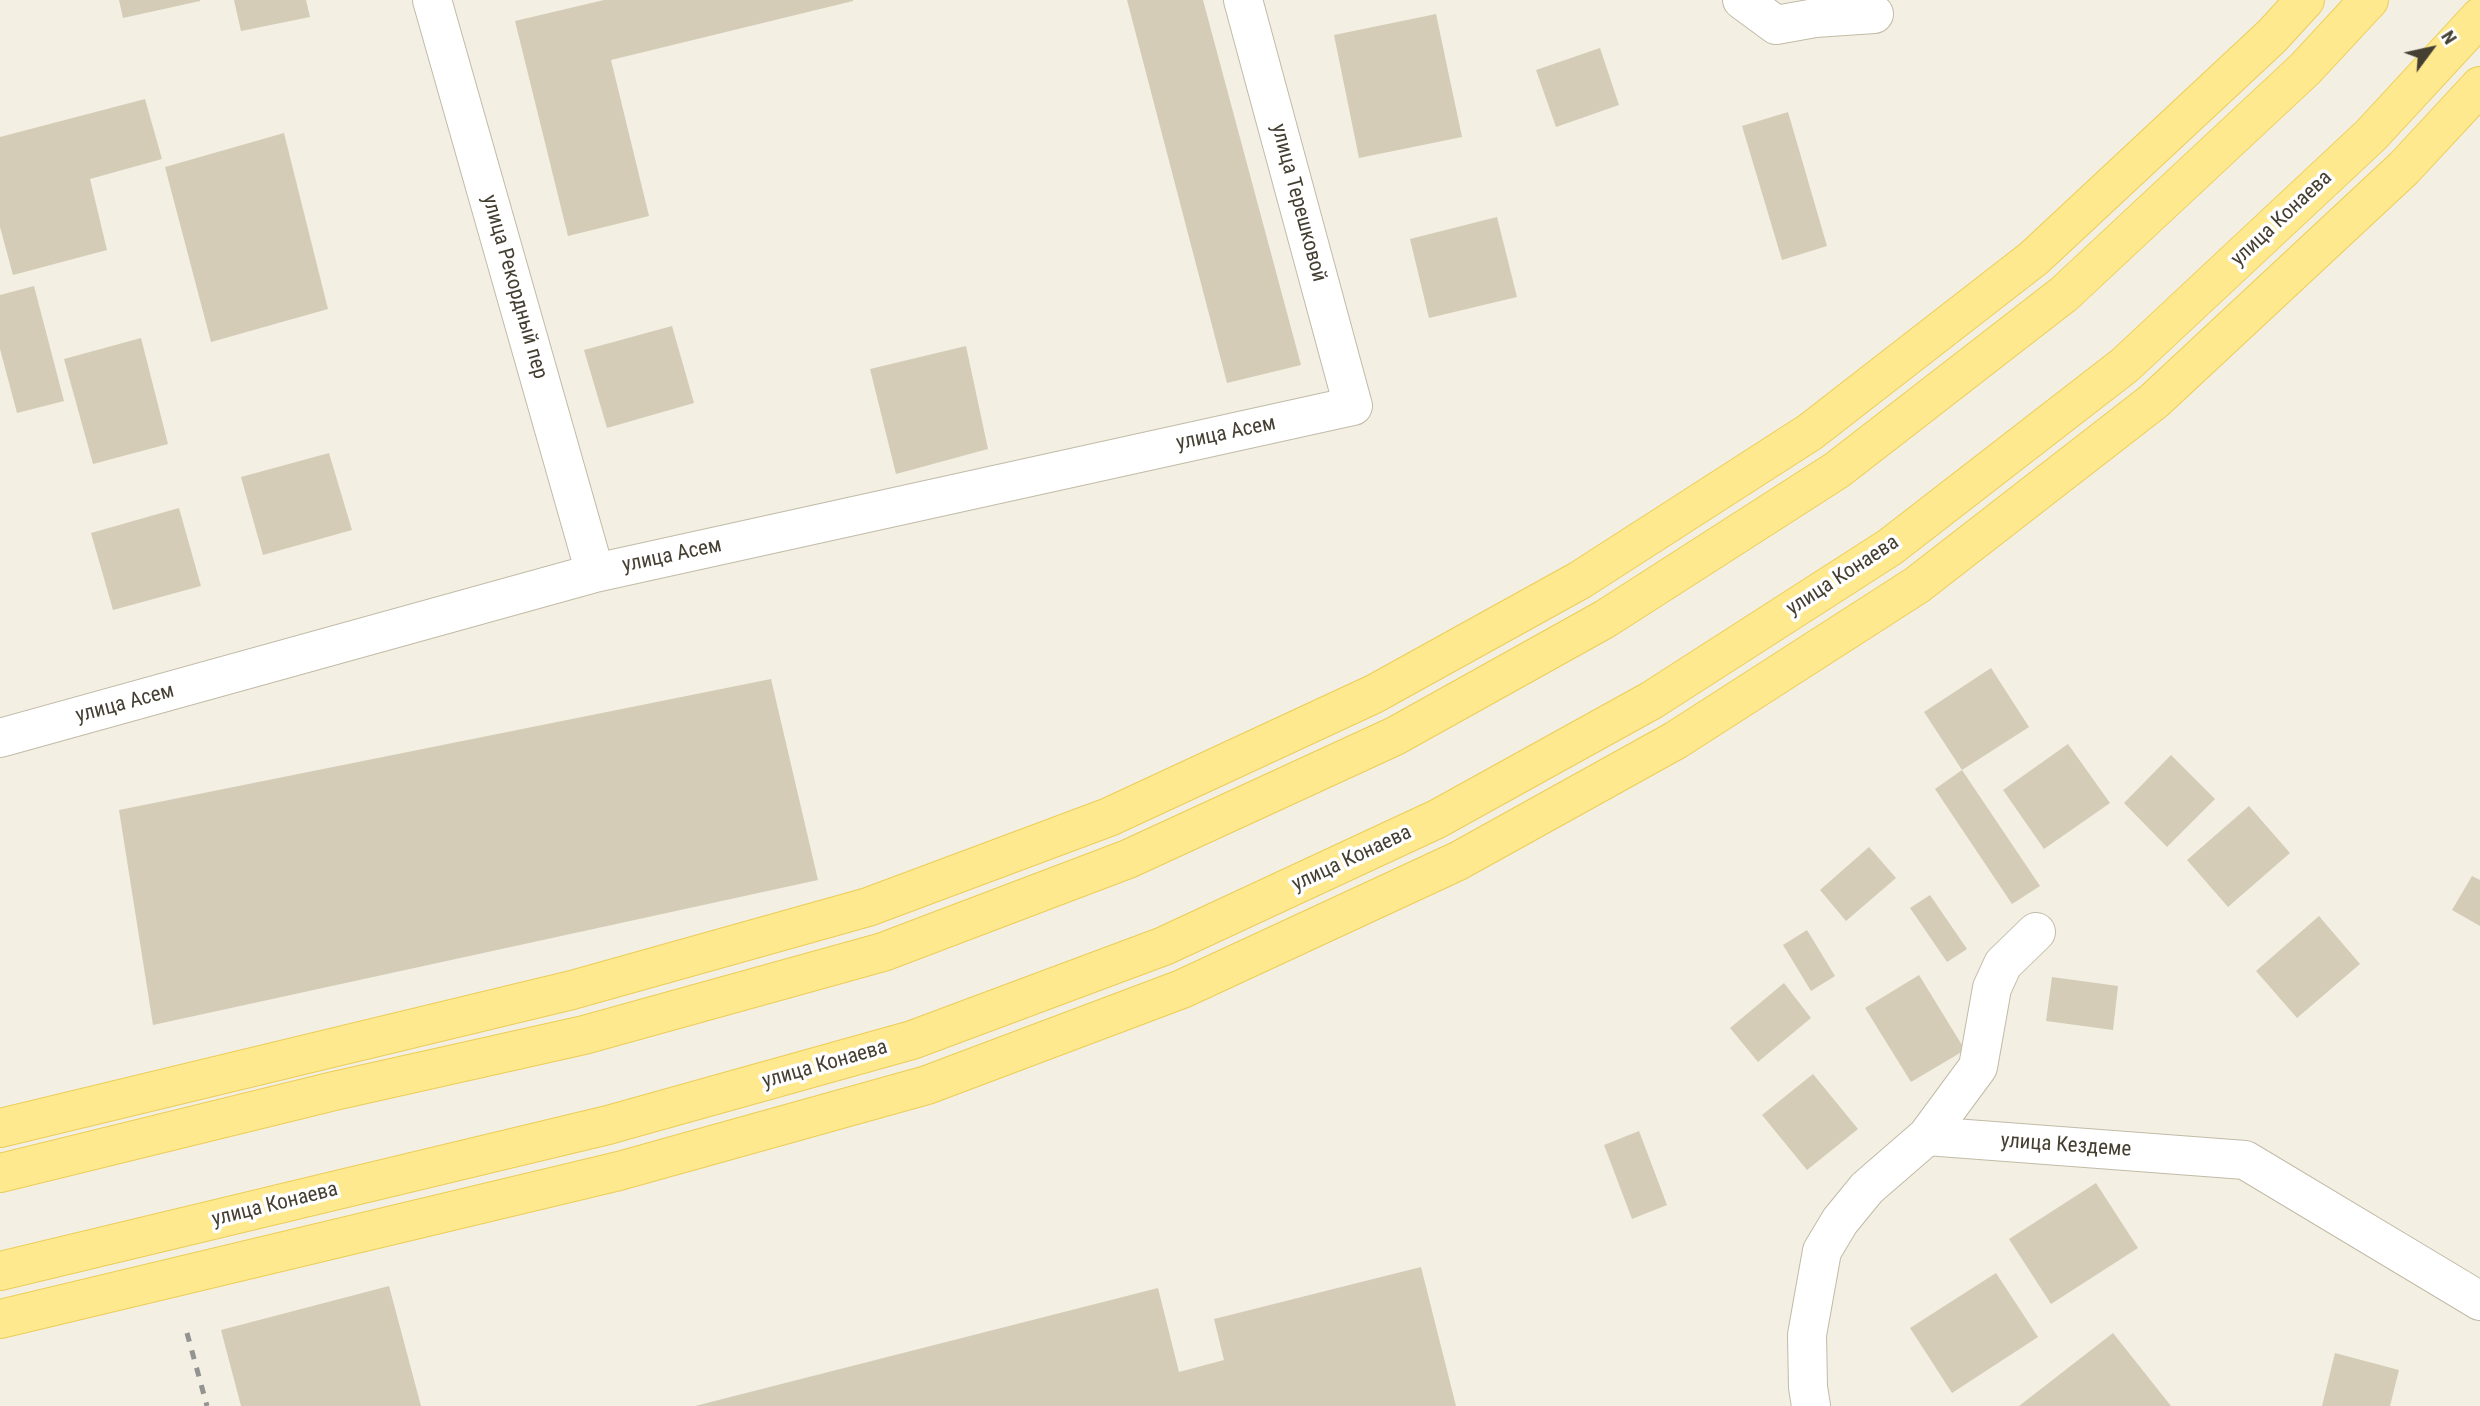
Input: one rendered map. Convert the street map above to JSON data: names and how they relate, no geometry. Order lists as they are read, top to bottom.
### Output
{
  "streets": {
    "main road": ["улица Конаева"],
    "street": [
      "улица Терешковой",
      "улица Рекордный пер",
      "улица Асем",
      "улица Кездеме"
    ]
  },
  "crossings": [
    ["улица Терешковой", "улица Асем"],
    ["улица Рекордный пер", "улица Асем"]
  ],
  "north": "top right"
}
